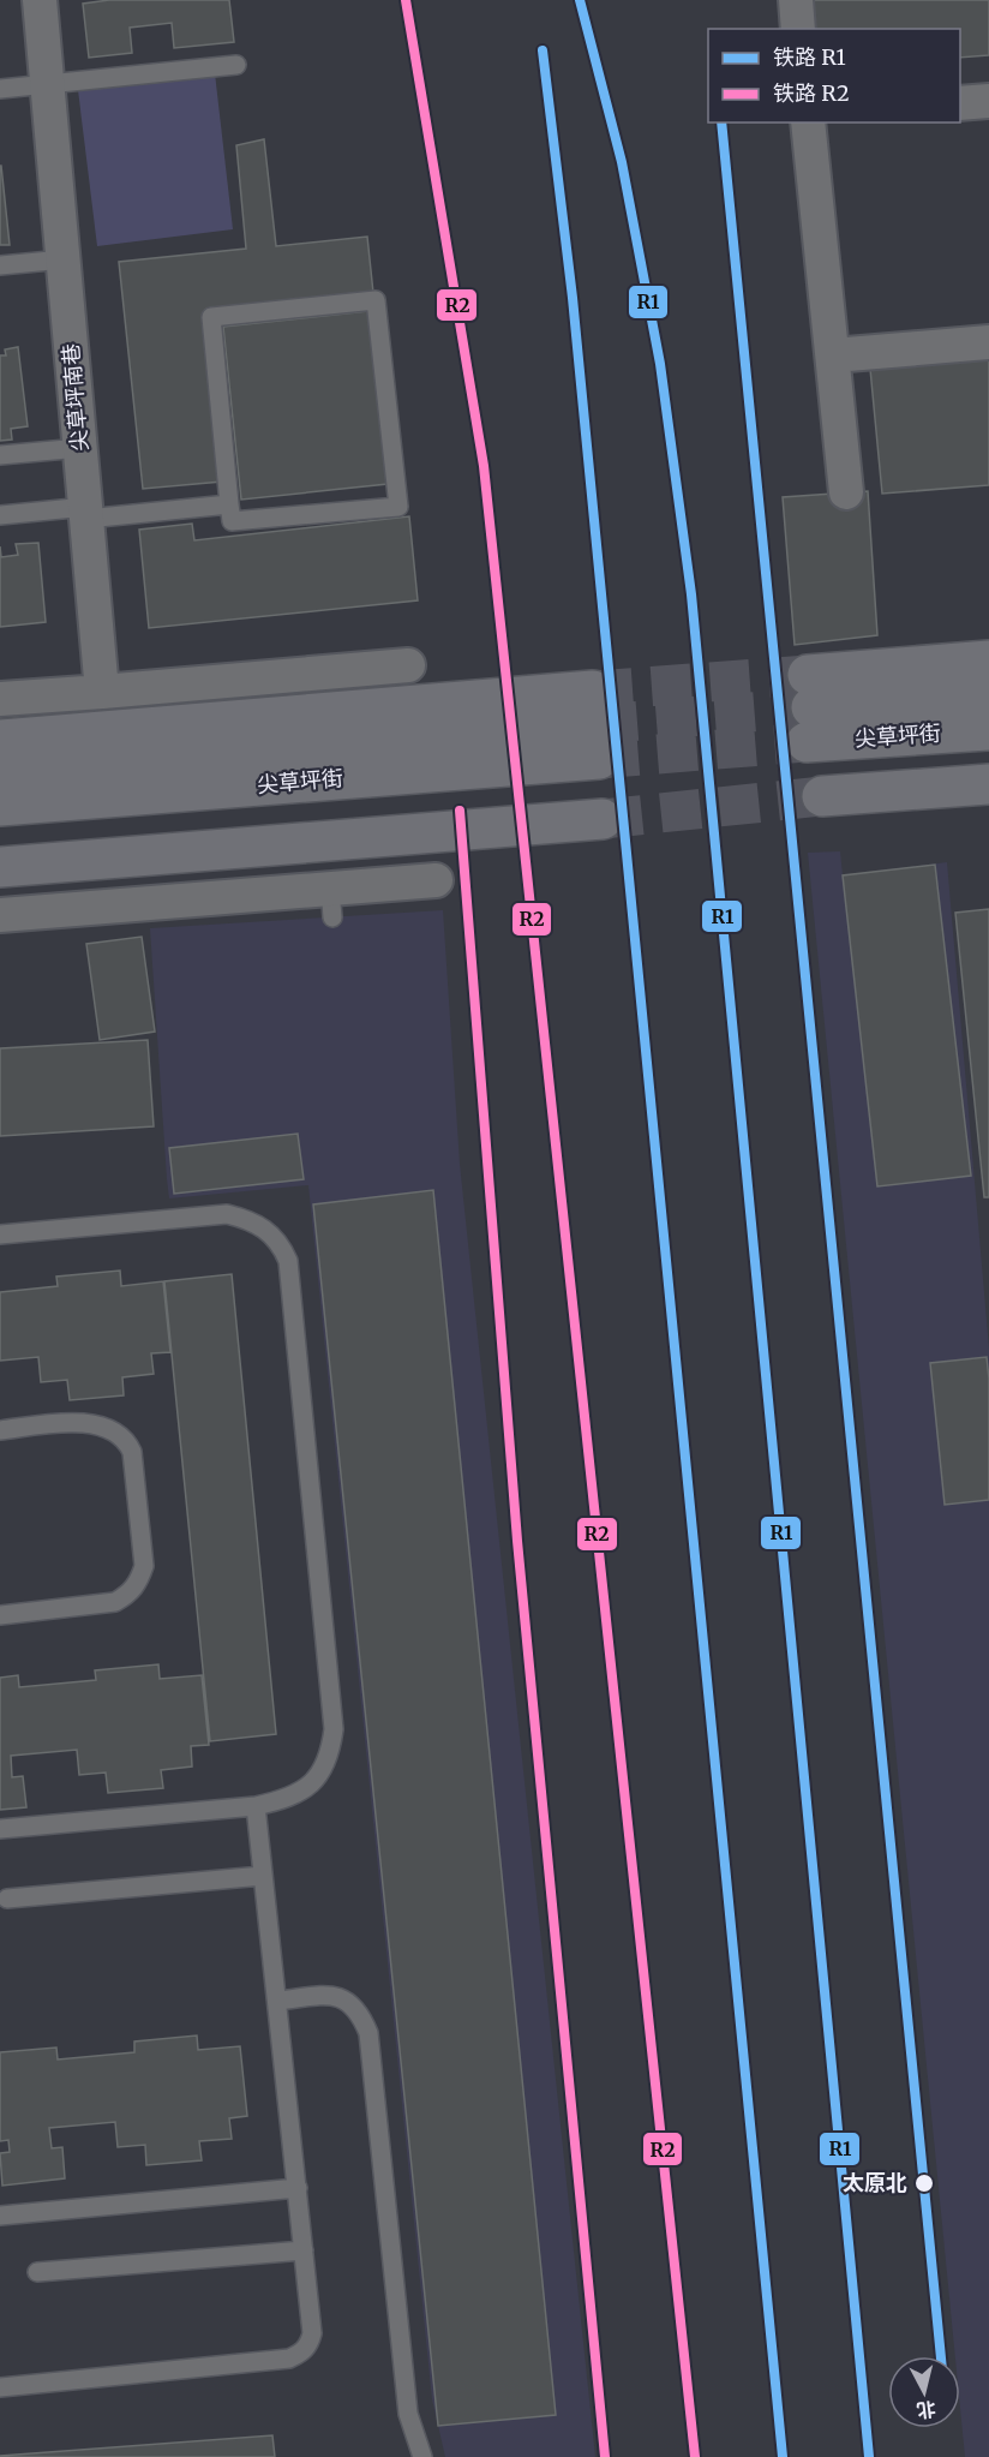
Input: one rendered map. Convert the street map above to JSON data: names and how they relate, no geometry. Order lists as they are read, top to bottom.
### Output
{
  "streets": {
    "main road": ["尖草坪街"],
    "street": ["尖草坪南巷"]
  },
  "places": ["太原北"],
  "lines": ["rail line R1", "rail line R2"],
  "legend": ["铁路 R1", "铁路 R2"],
  "north": "bottom"
}
